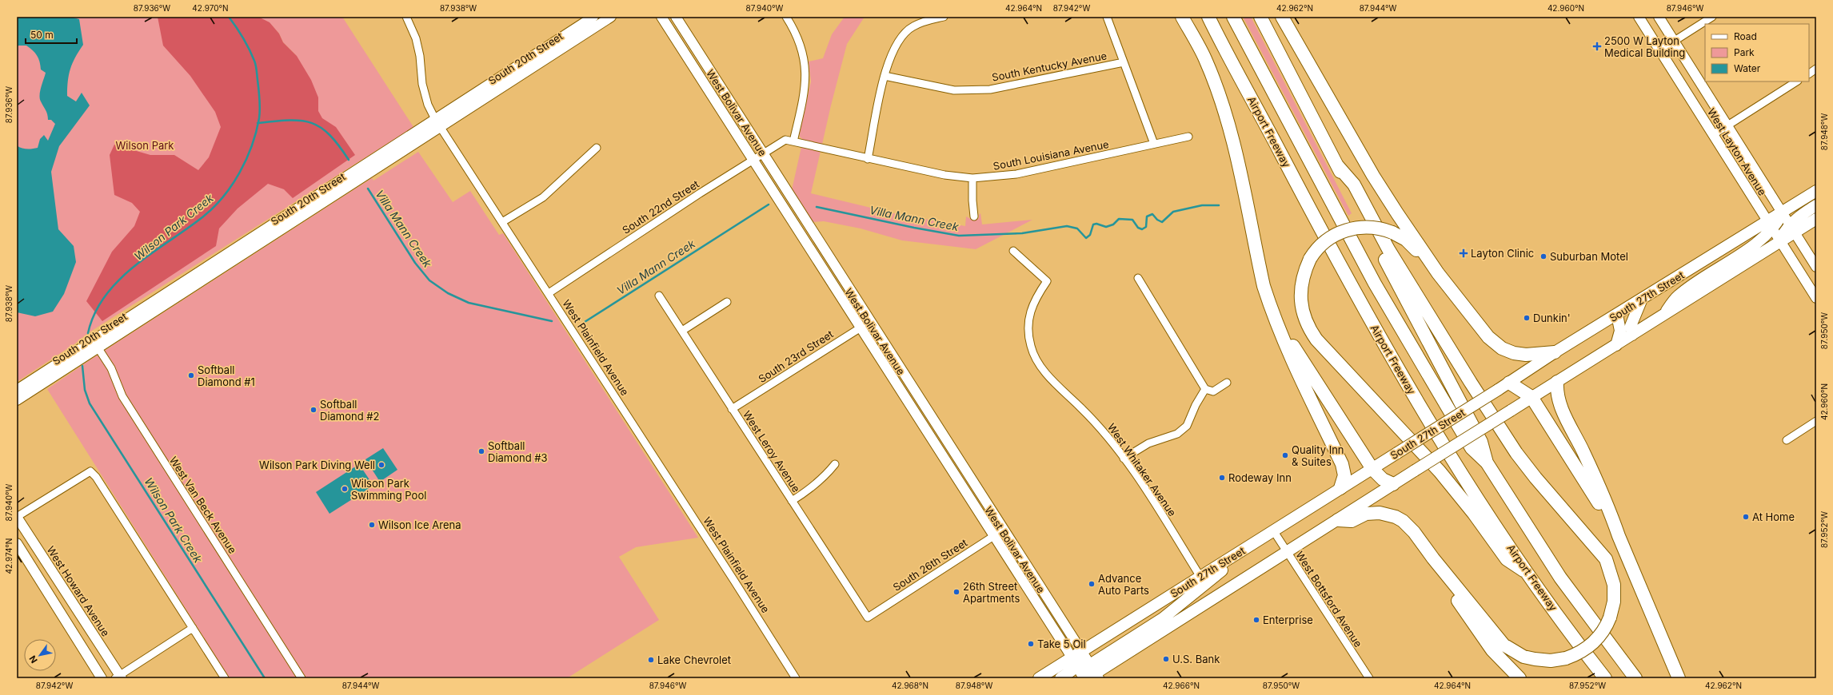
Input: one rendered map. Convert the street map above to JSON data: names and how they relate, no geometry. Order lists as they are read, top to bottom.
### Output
{
  "streets": {
    "highway": ["Airport Freeway"],
    "main road": ["South 27th Street"],
    "street": [
      "South 20th Street",
      "South Kentucky Avenue",
      "West Bolivar Avenue",
      "West Layton Avenue",
      "South Louisiana Avenue",
      "South 22nd Street",
      "West Plainfield Avenue",
      "South 23rd Street",
      "West Leroy Avenue",
      "West Whitaker Avenue",
      "West Van Beck Avenue",
      "South 26th Street",
      "West Howard Avenue",
      "West Bottsford Avenue"
    ]
  },
  "crossings": [
    ["South 20th Street", "West Plainfield Avenue"],
    ["South 20th Street", "West Van Beck Avenue"],
    ["West Bolivar Avenue", "South 22nd Street"],
    ["West Bolivar Avenue", "South 27th Street"],
    ["West Bolivar Avenue", "South 23rd Street"],
    ["West Bolivar Avenue", "South 26th Street"],
    ["West Layton Avenue", "South 27th Street"],
    ["South Louisiana Avenue", "South 22nd Street"],
    ["South 22nd Street", "West Plainfield Avenue"],
    ["South 27th Street", "West Whitaker Avenue"],
    ["South 27th Street", "West Bottsford Avenue"],
    ["South 23rd Street", "West Leroy Avenue"],
    ["West Leroy Avenue", "South 26th Street"]
  ],
  "water": ["Villa Mann Creek", "Wilson Park Creek"],
  "parks": ["Wilson Park"],
  "places": {
    "health": ["2500 W Layton Medical Building", "Layton Clinic"],
    "other": [
      "Suburban Motel",
      "Dunkin'",
      "Softball Diamond #1",
      "Softball Diamond #2",
      "Softball Diamond #3",
      "Quality Inn & Suites",
      "Wilson Park Diving Well",
      "Rodeway Inn",
      "Wilson Park Swimming Pool",
      "At Home",
      "Wilson Ice Arena",
      "Advance Auto Parts",
      "26th Street Apartments",
      "Enterprise",
      "Take 5 Oil",
      "U.S. Bank",
      "Lake Chevrolet"
    ]
  },
  "legend": ["Road", "Park", "Water"],
  "scale_bar": "50 m",
  "north": "bottom left",
  "coordinates": [
    "87.936°W",
    "42.970°N",
    "87.938°W",
    "87.940°W",
    "42.964°N",
    "87.942°W",
    "42.962°N",
    "87.944°W",
    "42.960°N",
    "87.946°W",
    "87.948°W",
    "87.950°W",
    "87.952°W",
    "42.974°N",
    "42.968°N",
    "42.966°N"
  ]
}
